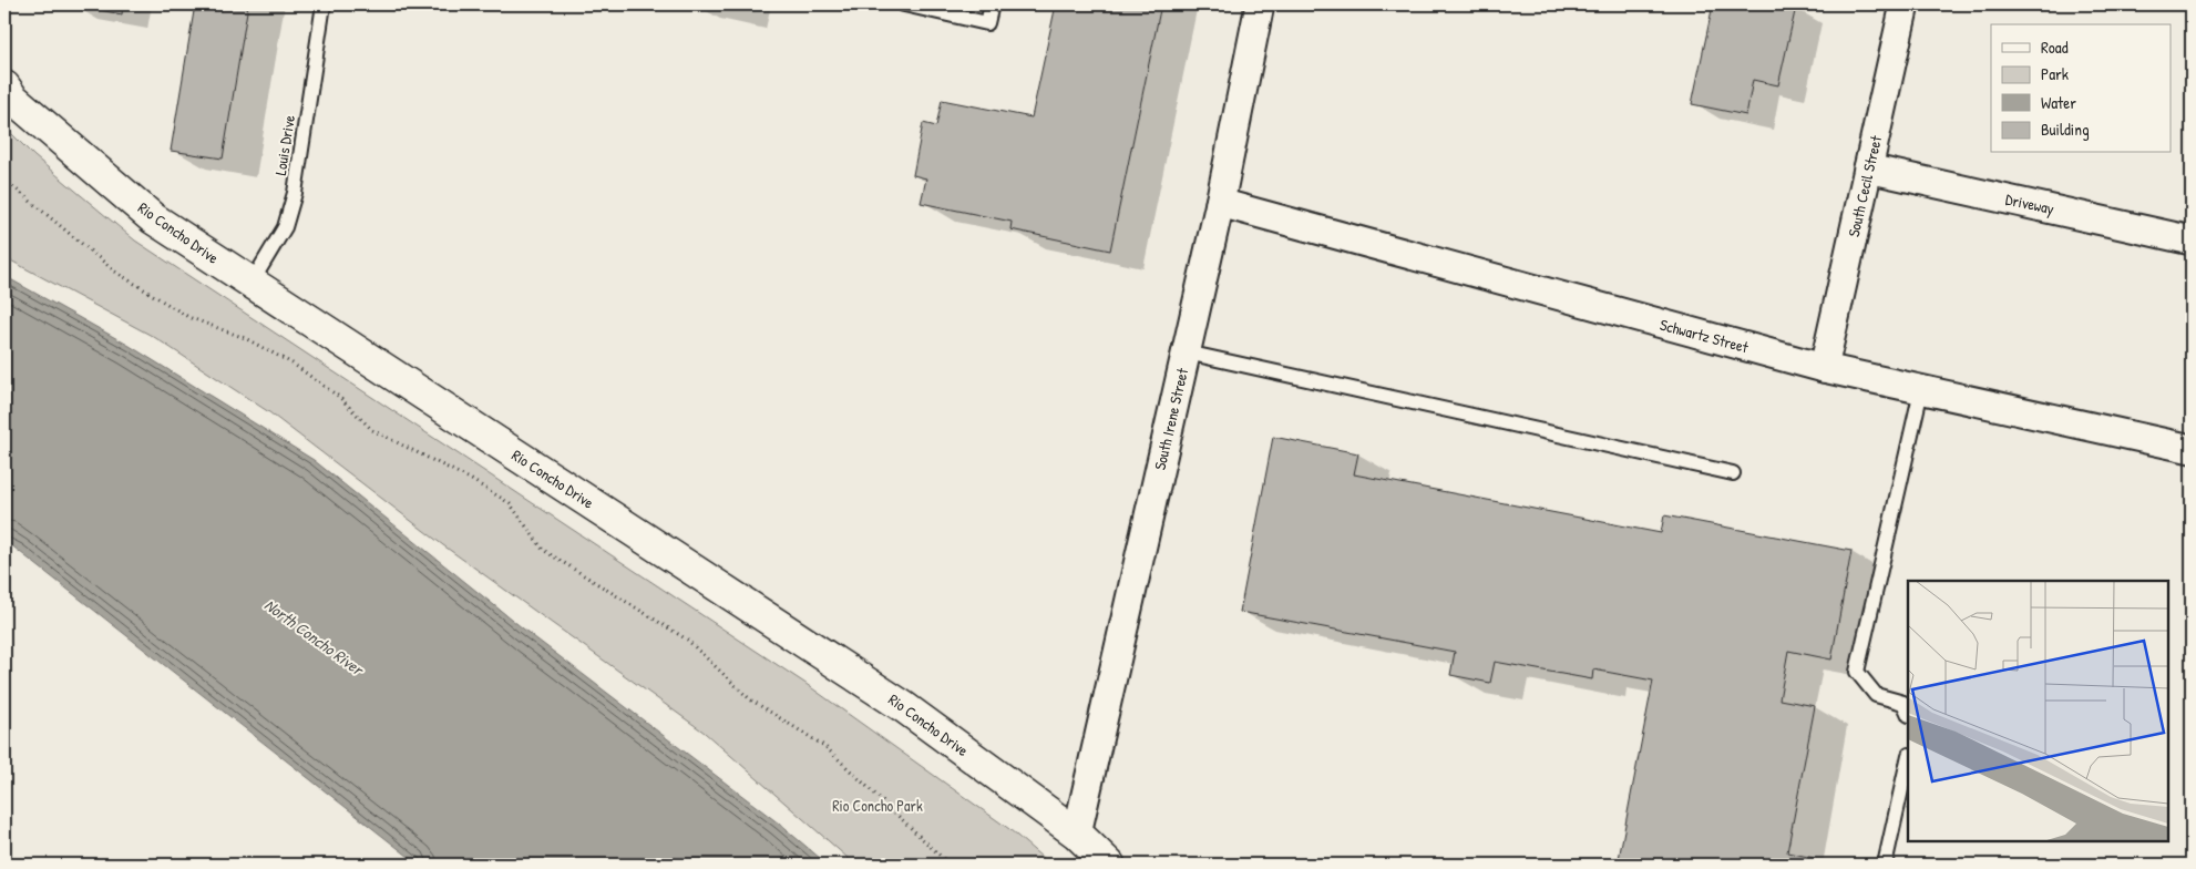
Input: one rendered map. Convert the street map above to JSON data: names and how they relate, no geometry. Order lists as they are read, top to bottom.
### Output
{
  "streets": {
    "street": [
      "South Cecil Street",
      "Driveway",
      "Rio Concho Drive",
      "Schwartz Street",
      "South Irene Street"
    ],
    "lane": ["Louis Drive"]
  },
  "crossings": [
    ["Louis Drive", "Rio Concho Drive"],
    ["South Cecil Street", "Driveway"],
    ["South Cecil Street", "Schwartz Street"],
    ["Rio Concho Drive", "South Irene Street"],
    ["Schwartz Street", "South Irene Street"]
  ],
  "water": ["North Concho River"],
  "parks": ["Rio Concho Park"],
  "legend": [
    "Road",
    "Park",
    "Water",
    "Building"
  ]
}
